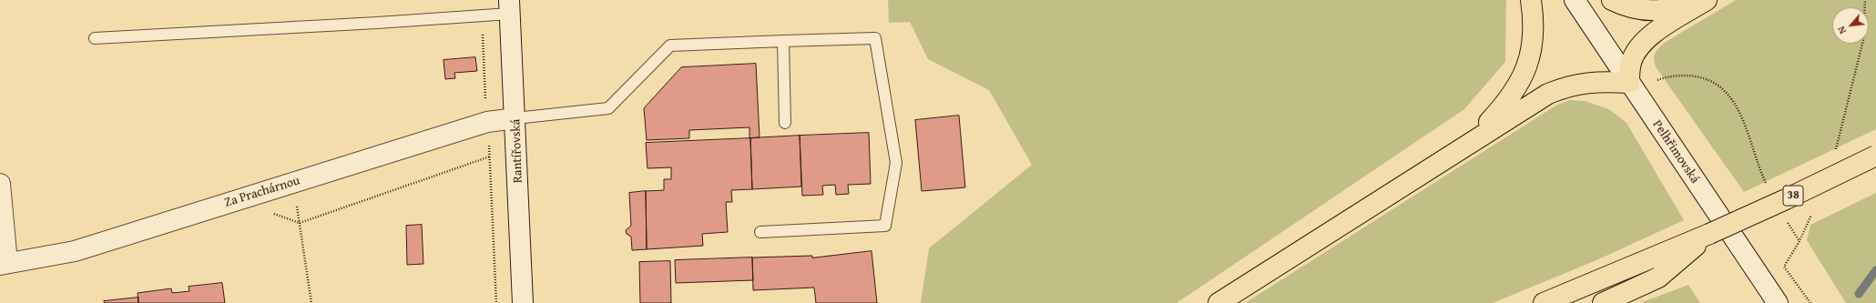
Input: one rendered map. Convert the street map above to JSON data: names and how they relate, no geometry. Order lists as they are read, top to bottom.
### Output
{
  "streets": {
    "main road": ["38"],
    "street": ["Rantířovská", "Pelhřimovská", "Za Prachárnou"]
  },
  "crossings": [
    ["Rantířovská", "Za Prachárnou"]
  ],
  "north": "bottom left"
}
